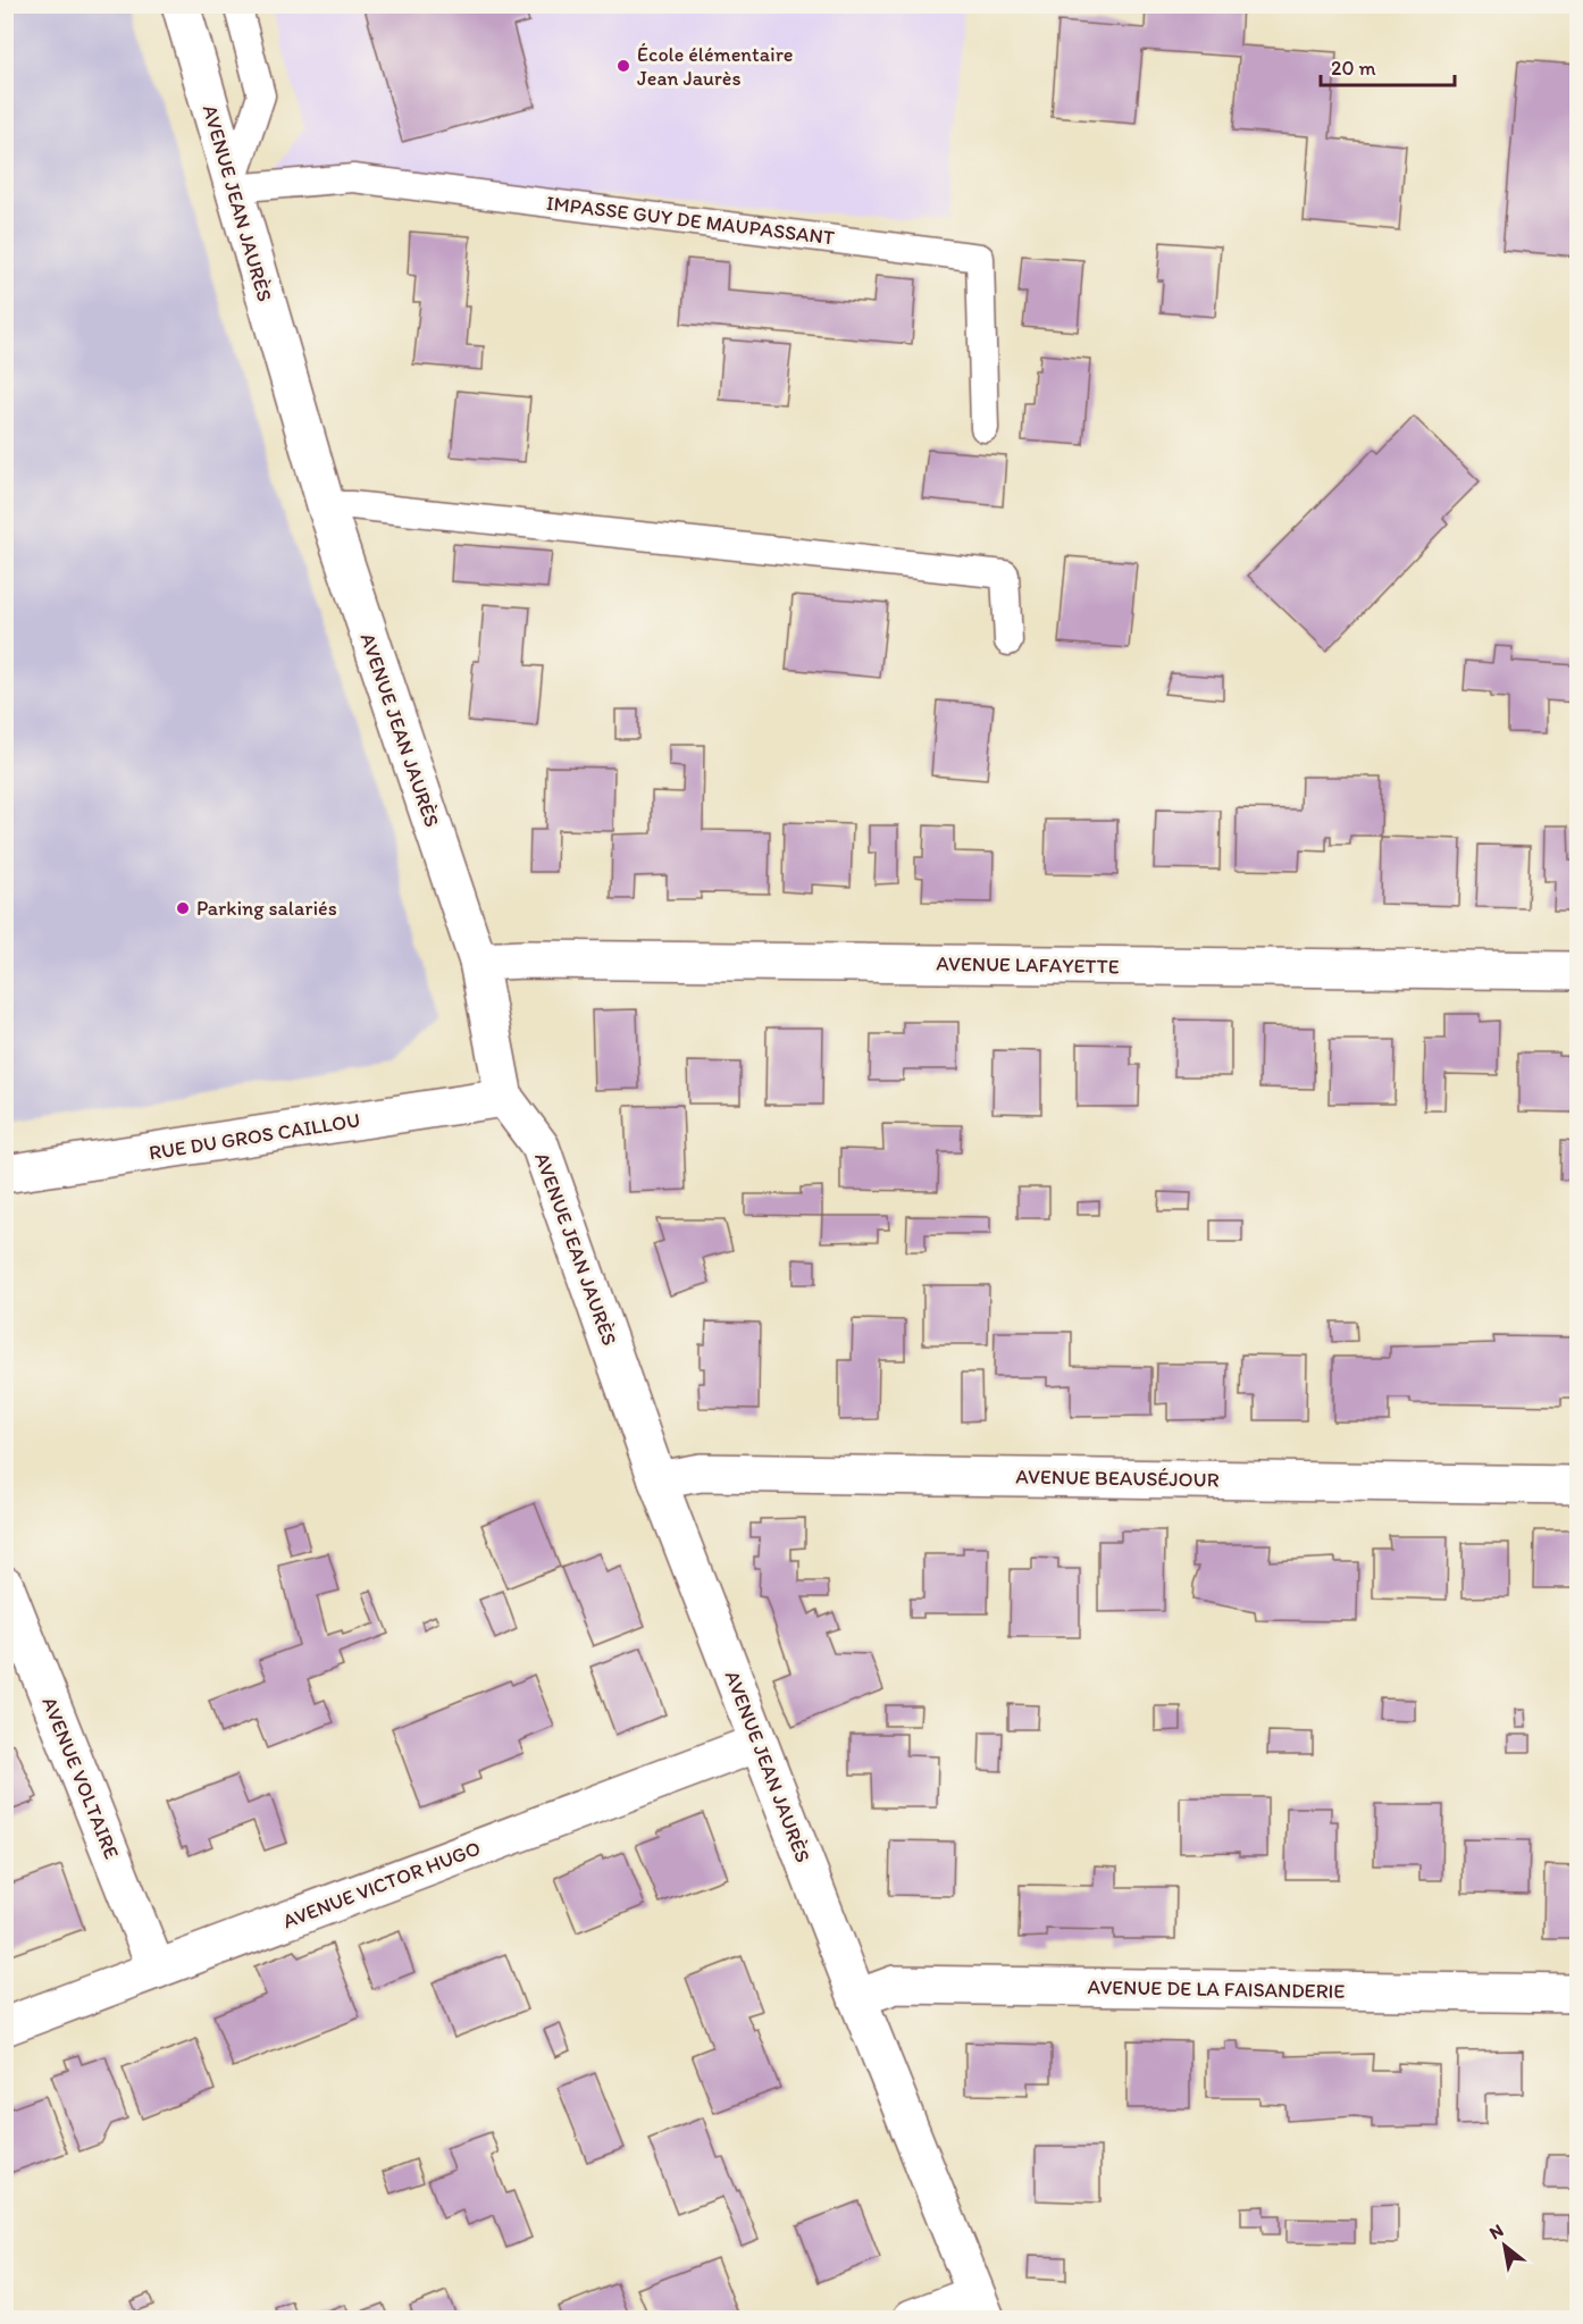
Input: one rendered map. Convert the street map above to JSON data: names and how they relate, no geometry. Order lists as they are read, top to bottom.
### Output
{
  "streets": {
    "street": [
      "AVENUE JEAN JAURÈS",
      "AVENUE LAFAYETTE",
      "RUE DU GROS CAILLOU",
      "AVENUE BEAUSÉJOUR",
      "AVENUE VOLTAIRE",
      "AVENUE VICTOR HUGO",
      "AVENUE DE LA FAISANDERIE"
    ],
    "lane": ["IMPASSE GUY DE MAUPASSANT"]
  },
  "crossings": [
    ["AVENUE JEAN JAURÈS", "IMPASSE GUY DE MAUPASSANT"],
    ["AVENUE JEAN JAURÈS", "AVENUE LAFAYETTE"],
    ["AVENUE JEAN JAURÈS", "RUE DU GROS CAILLOU"],
    ["AVENUE JEAN JAURÈS", "AVENUE BEAUSÉJOUR"],
    ["AVENUE JEAN JAURÈS", "AVENUE VICTOR HUGO"],
    ["AVENUE JEAN JAURÈS", "AVENUE DE LA FAISANDERIE"],
    ["AVENUE VOLTAIRE", "AVENUE VICTOR HUGO"]
  ],
  "places": ["École élémentaire Jean Jaurès", "Parking salariés"],
  "scale_bar": "20 m",
  "north": "top left"
}
